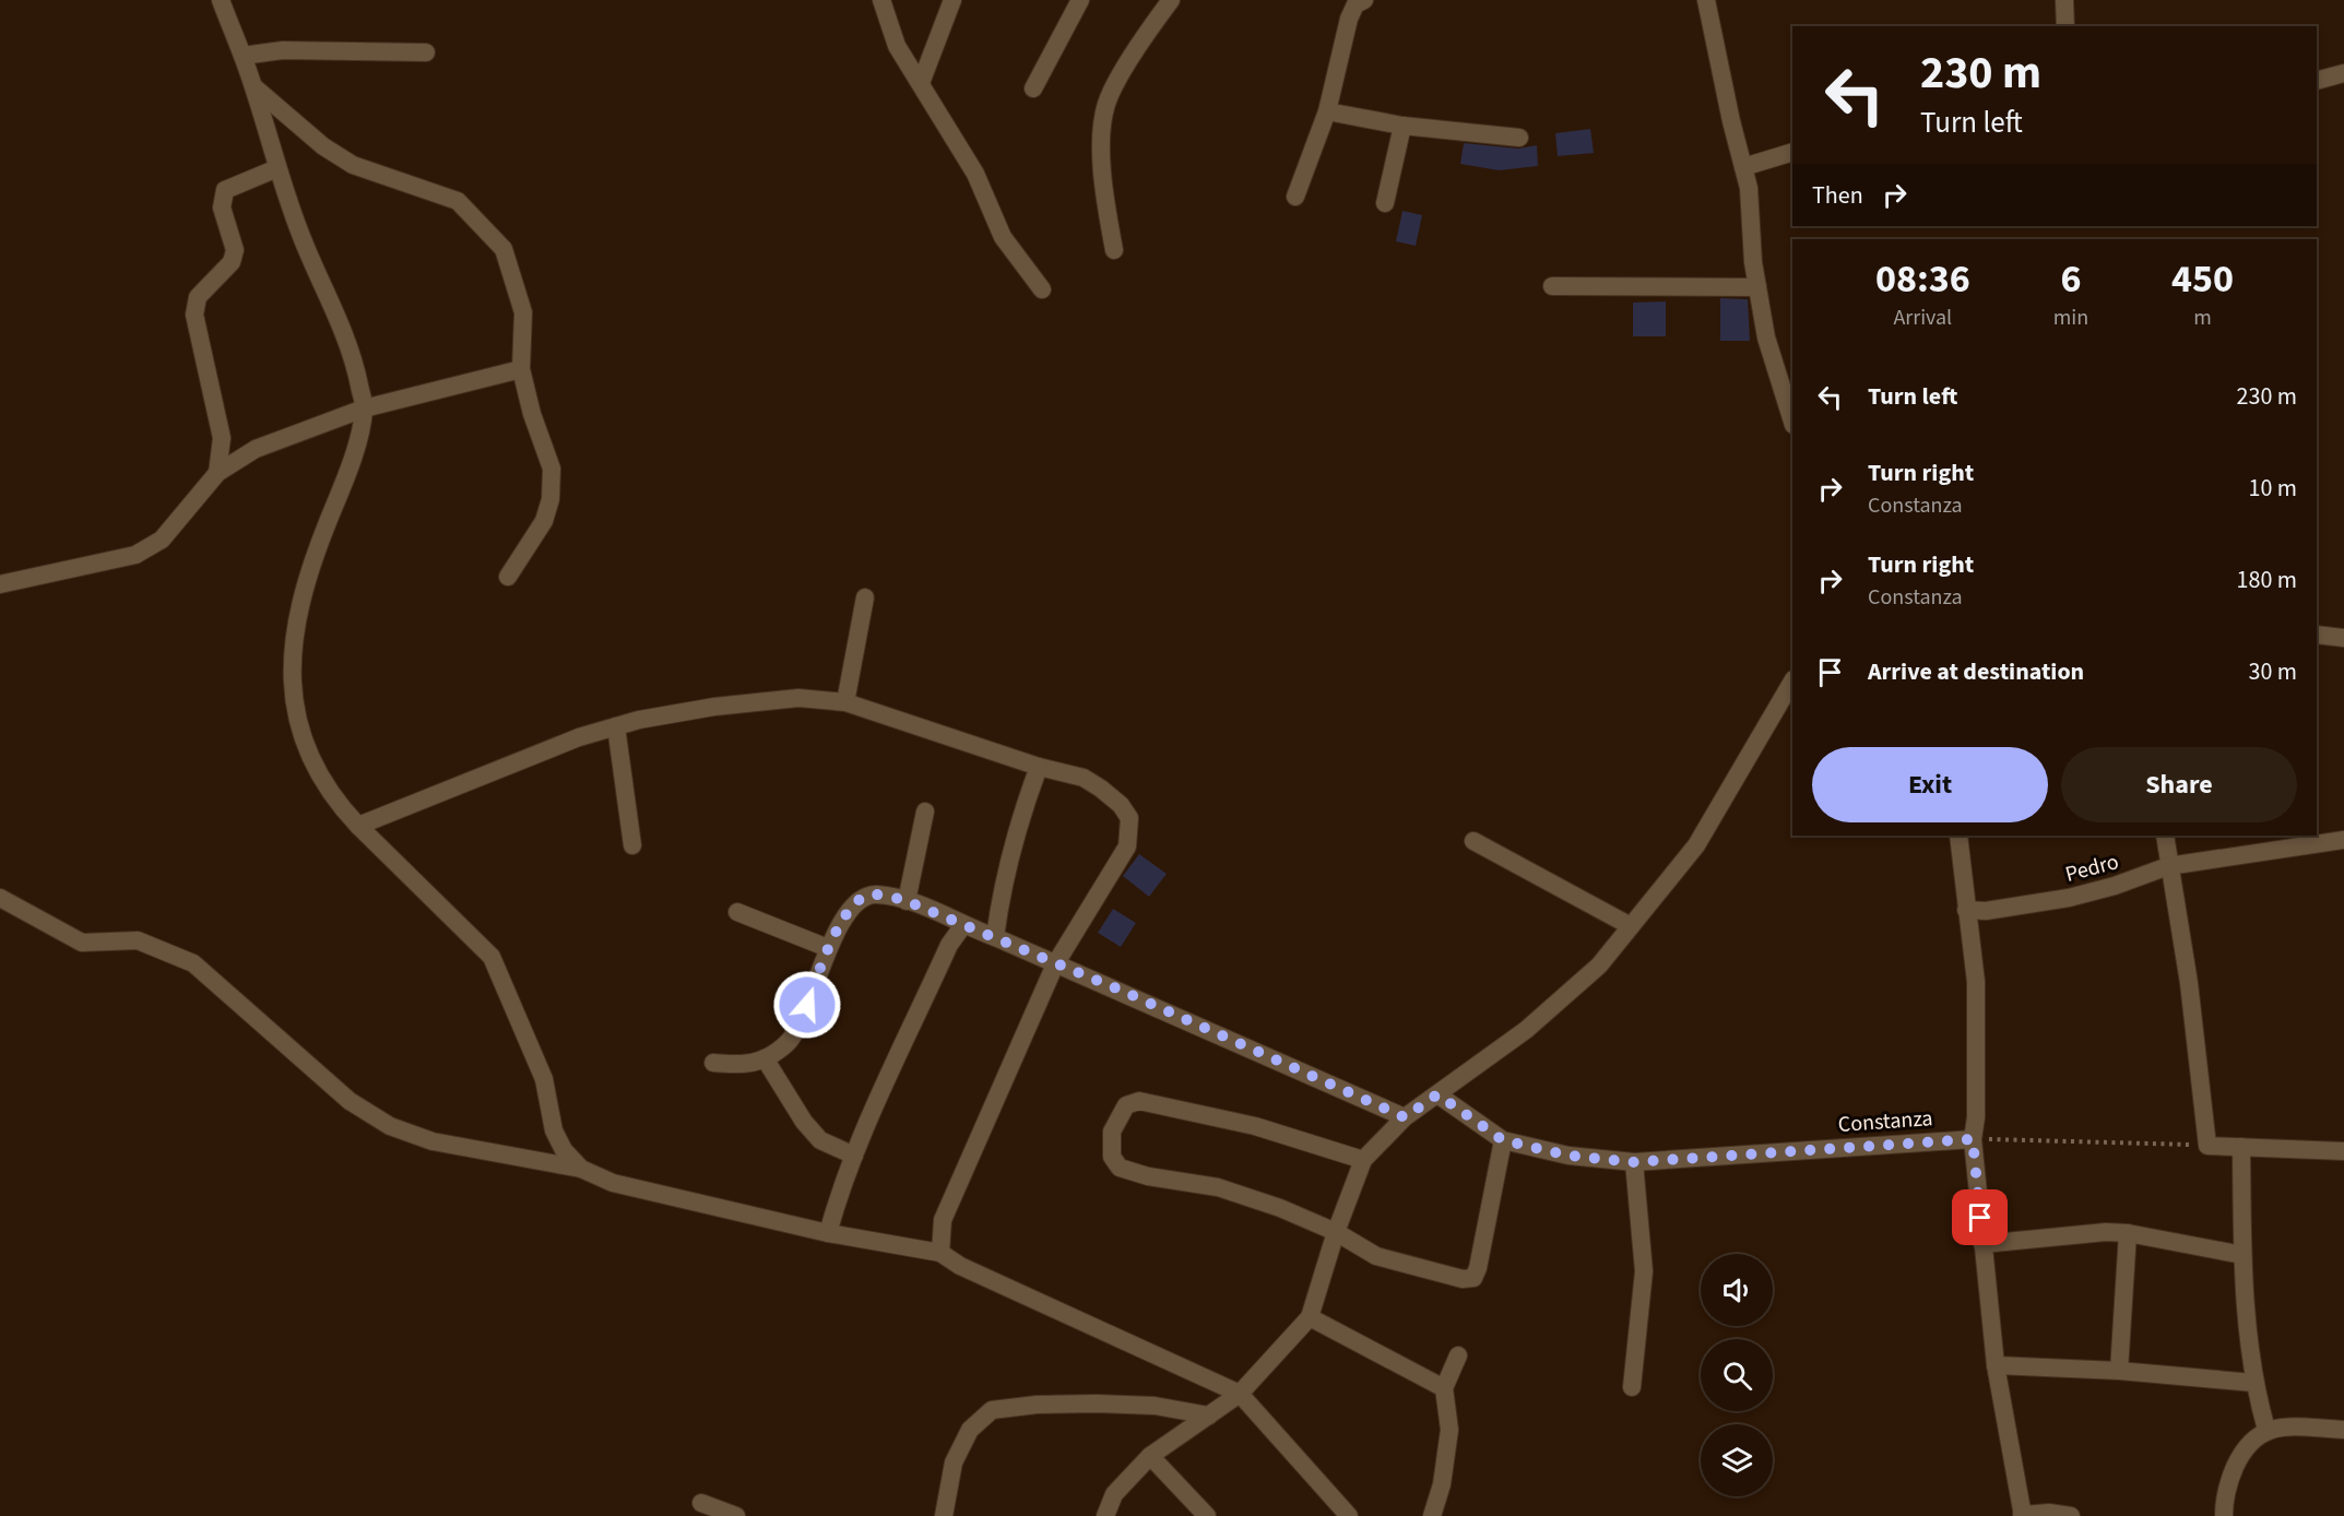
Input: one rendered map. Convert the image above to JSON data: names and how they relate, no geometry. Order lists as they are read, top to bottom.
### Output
{
  "streets": {
    "street": ["Pedro", "Constanza"]
  },
  "page": {
    "turn": ["230 m", "Turn left"],
    "then": "Then",
    "eta": [
      "08:36",
      "Arrival",
      "6",
      "min",
      "450",
      "m"
    ],
    "list": [
      {
        "name": "Turn left",
        "value": "230 m"
      },
      {
        "name": "Turn right",
        "note": "Constanza",
        "value": "10 m"
      },
      {
        "name": "Turn right",
        "note": "Constanza",
        "value": "180 m"
      },
      {
        "name": "Arrive at destination",
        "value": "30 m"
      }
    ],
    "buttons": ["Exit", "Share"]
  }
}
